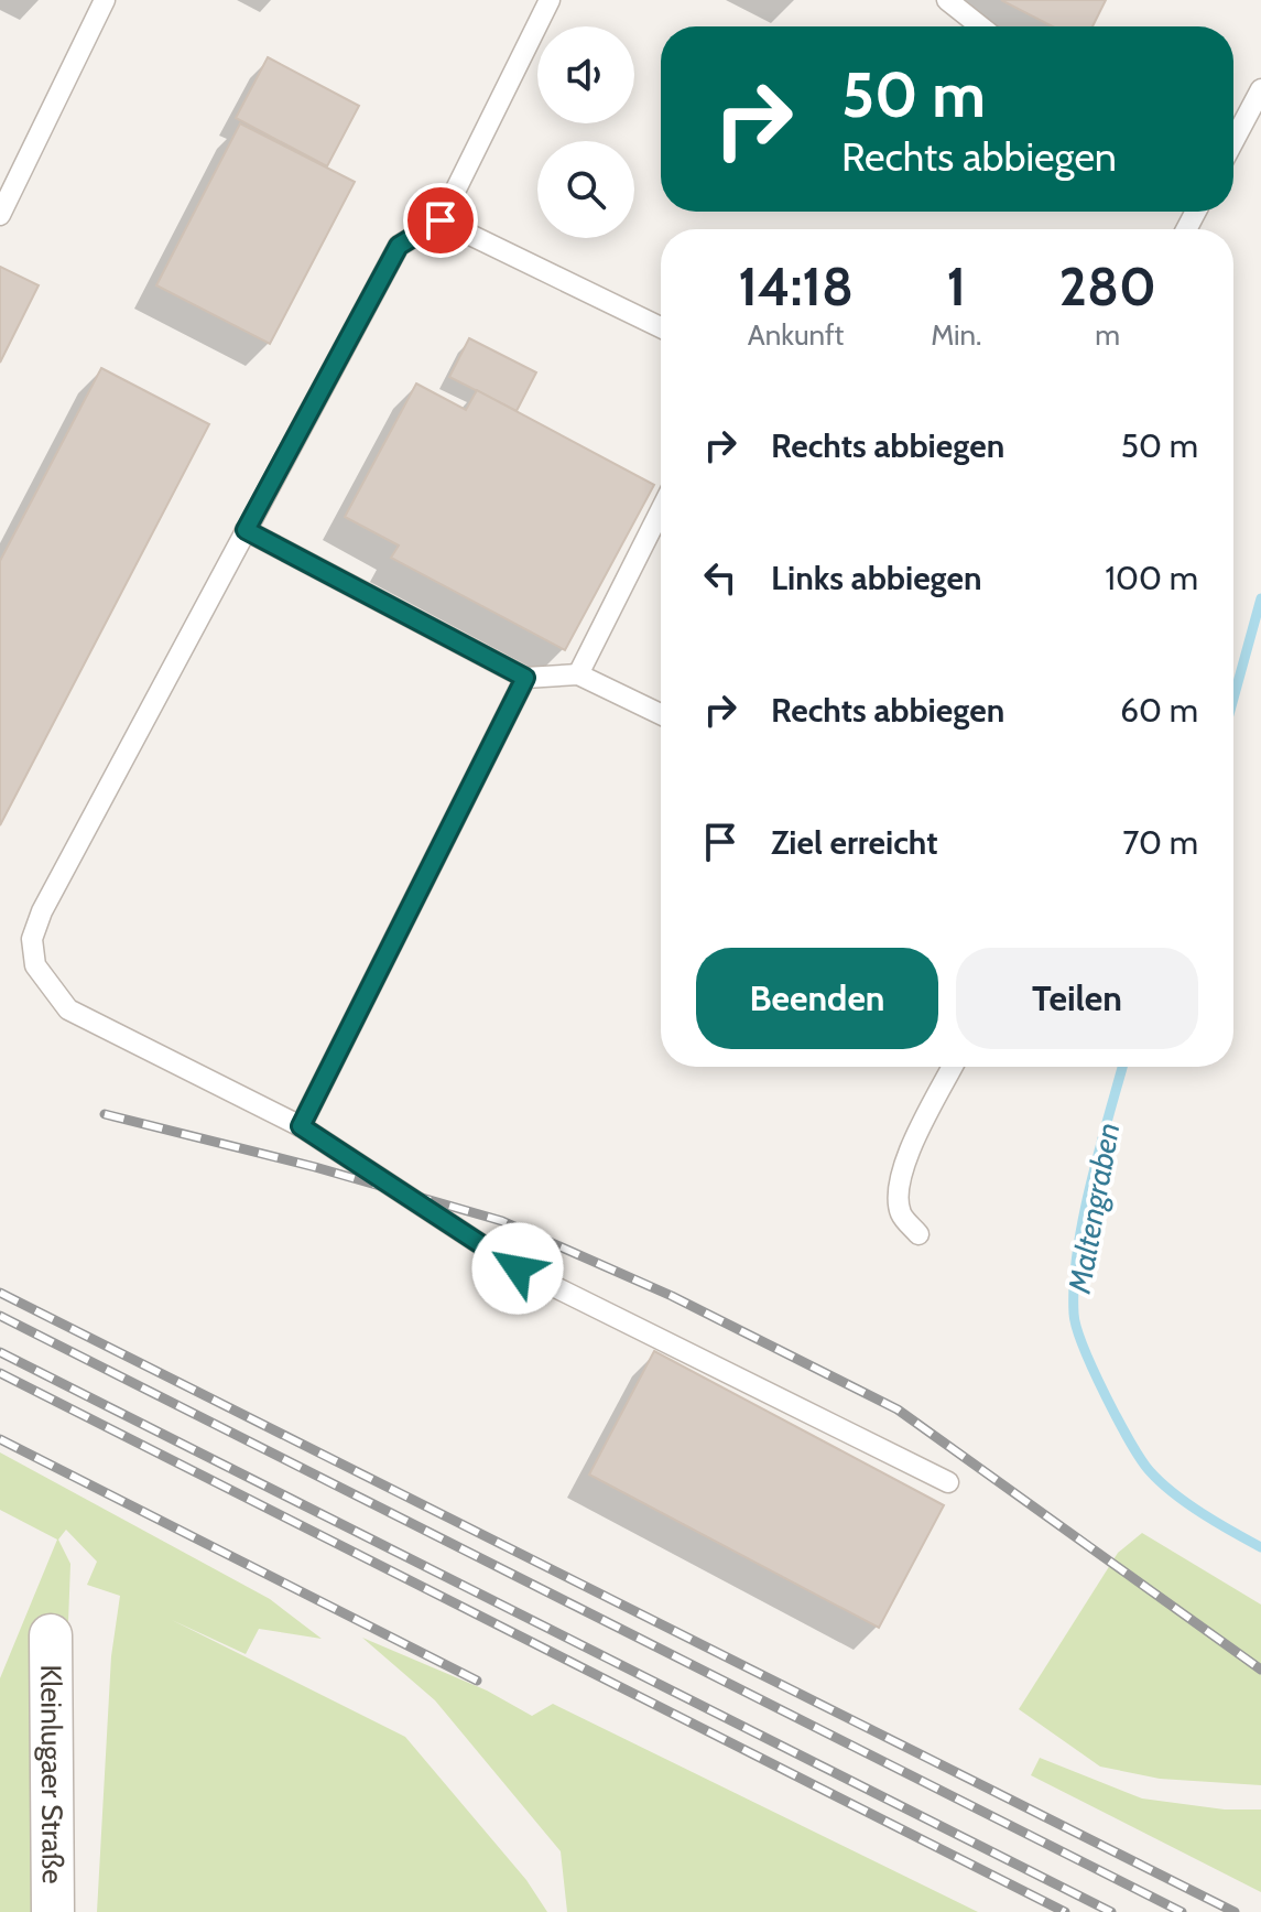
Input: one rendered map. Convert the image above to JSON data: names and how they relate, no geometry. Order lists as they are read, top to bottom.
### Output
{
  "streets": {
    "street": ["Kleinlugaer Straße"]
  },
  "water": ["Maltengraben"],
  "page": {
    "turn": ["50 m", "Rechts abbiegen"],
    "eta": [
      "14:18",
      "Ankunft",
      "1",
      "Min.",
      "280",
      "m"
    ],
    "list": [
      {
        "name": "Rechts abbiegen",
        "value": "50 m"
      },
      {
        "name": "Links abbiegen",
        "value": "100 m"
      },
      {
        "name": "Rechts abbiegen",
        "value": "60 m"
      },
      {
        "name": "Ziel erreicht",
        "value": "70 m"
      }
    ],
    "buttons": ["Beenden", "Teilen"]
  }
}
